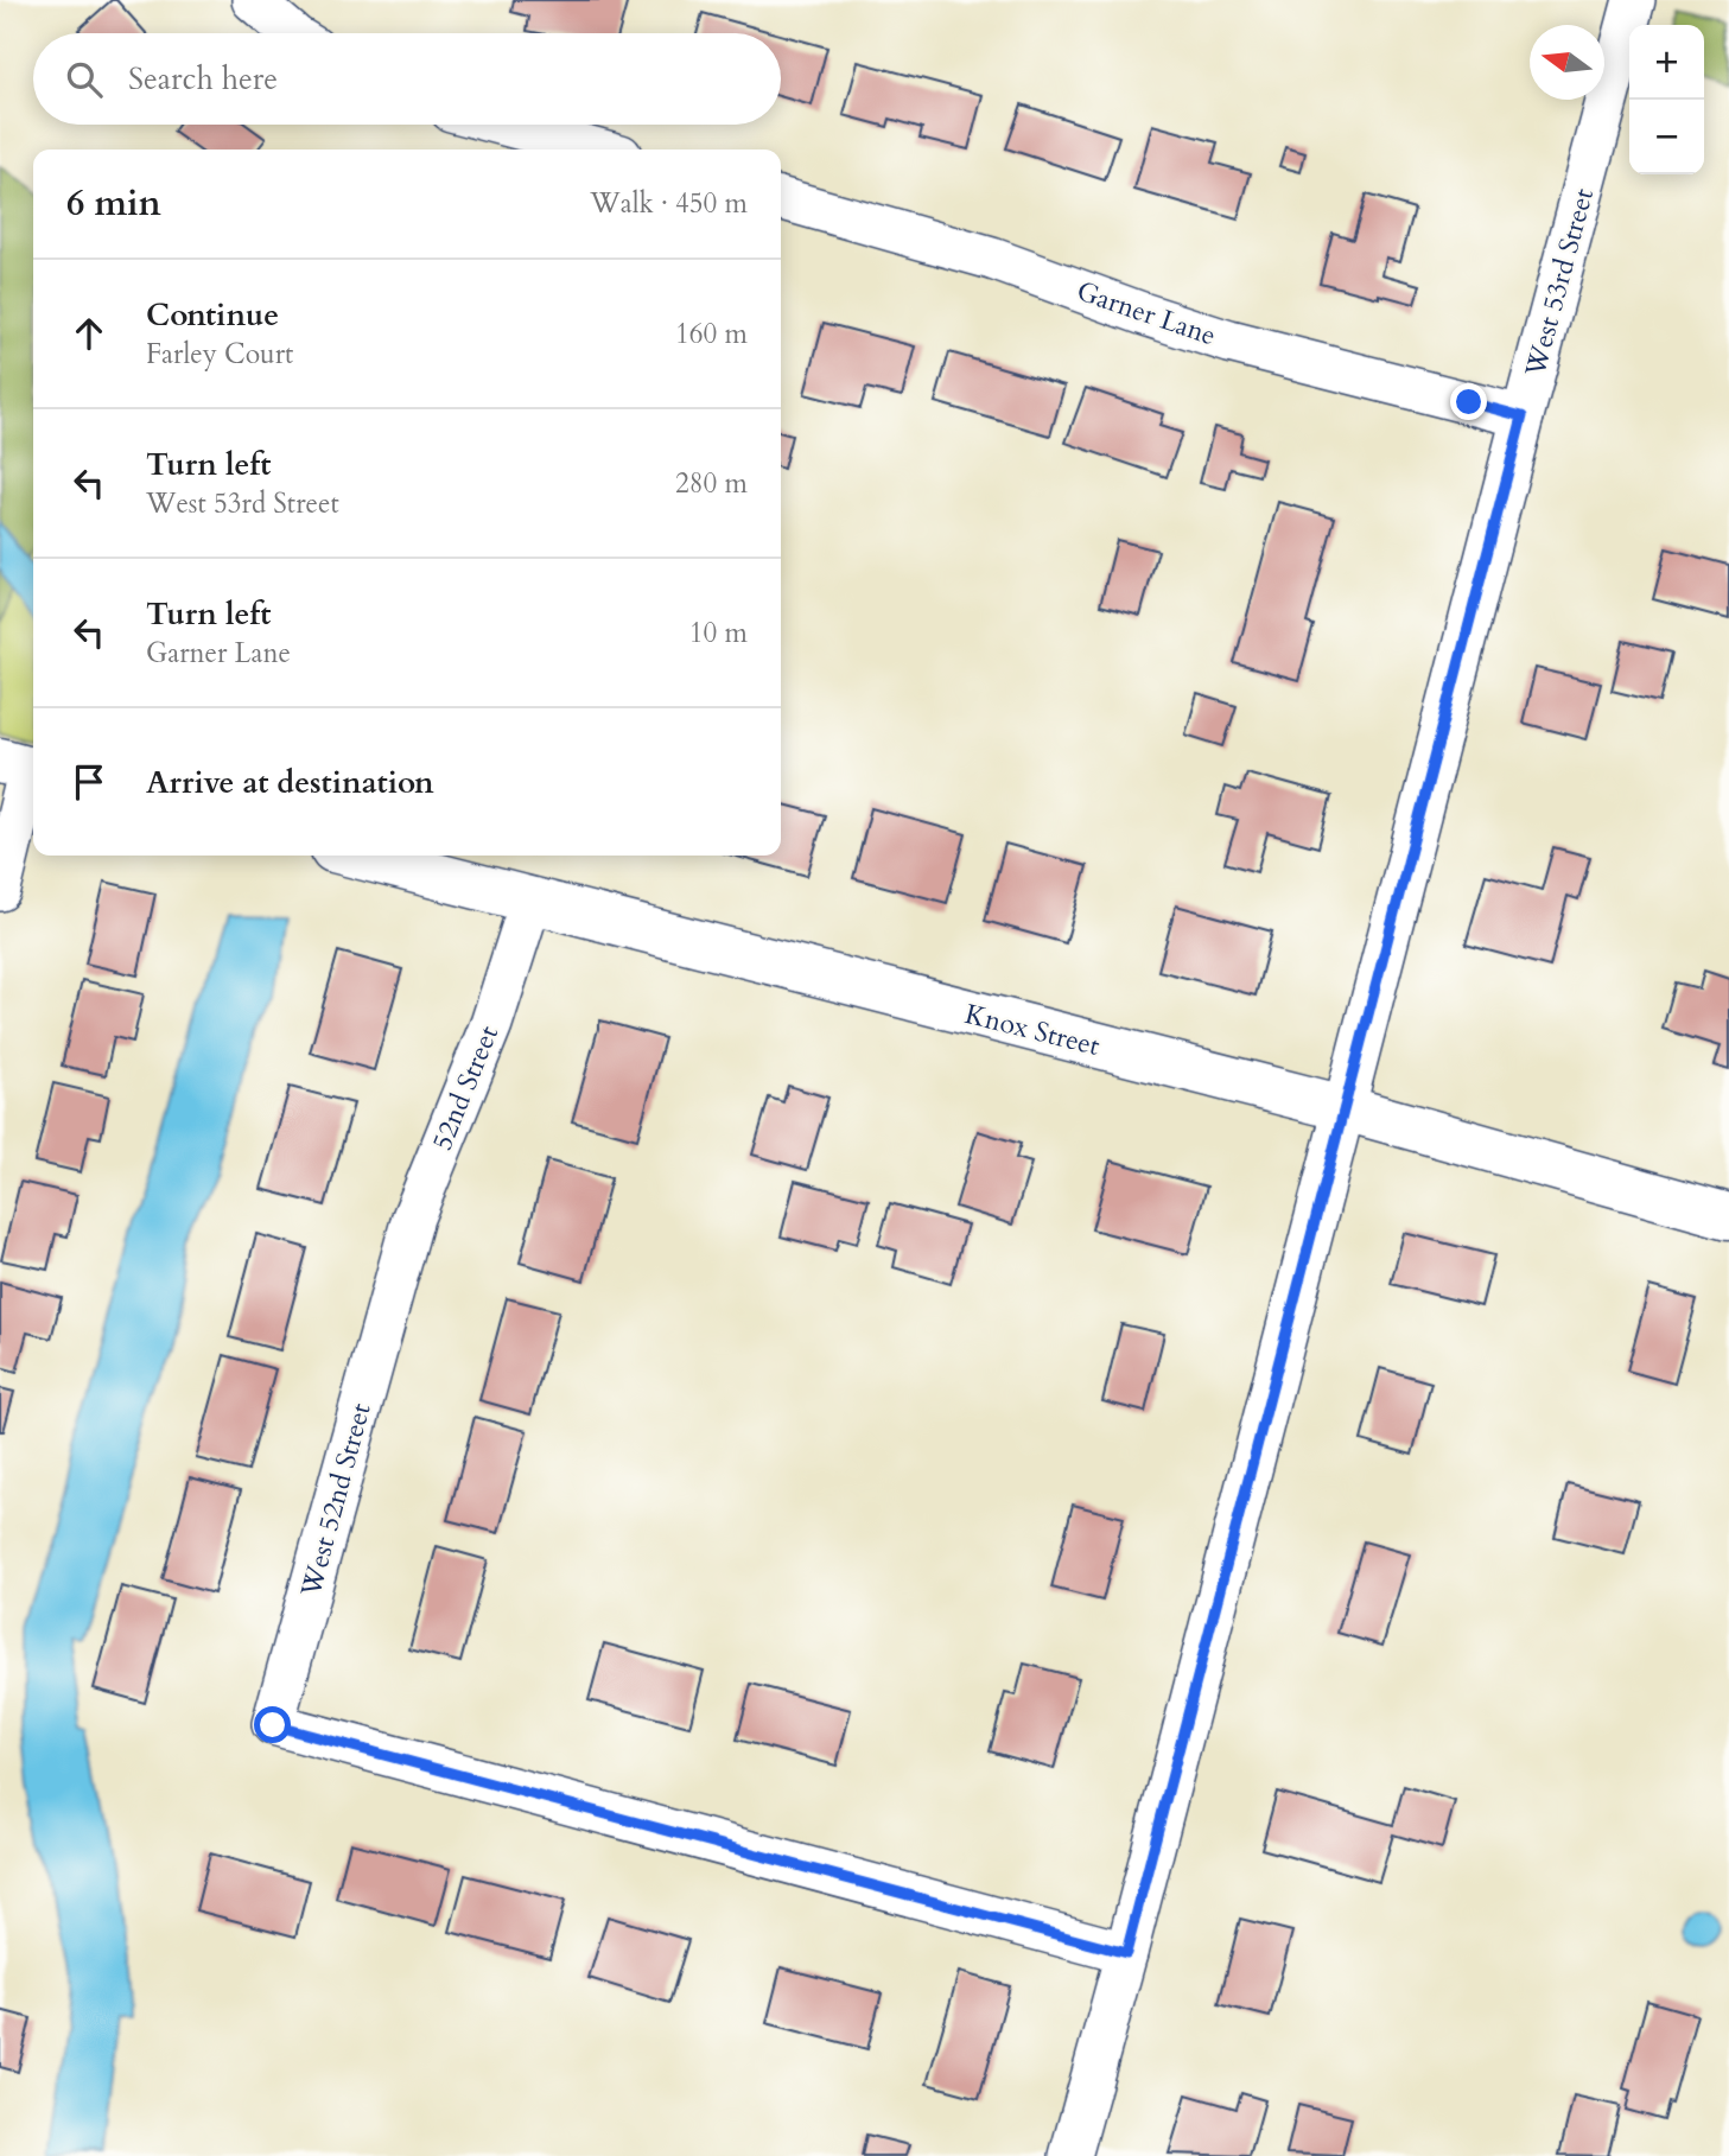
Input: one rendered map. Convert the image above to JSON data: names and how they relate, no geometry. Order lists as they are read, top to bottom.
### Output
{
  "streets": {
    "street": [
      "West 53rd Street",
      "Garner Lane",
      "Knox Street",
      "52nd Street",
      "West 52nd Street"
    ]
  },
  "crossings": [
    ["West 53rd Street", "Garner Lane"],
    ["West 53rd Street", "Knox Street"],
    ["West 53rd Street", "West 52nd Street"],
    ["Knox Street", "52nd Street"],
    ["52nd Street", "West 52nd Street"]
  ],
  "north": "left",
  "page": {
    "map_buttons": ["+", "−"],
    "search": "Search here",
    "heading": ["6 min", "Walk · 450 m"],
    "list": [
      ["Continue", "Farley Court", "160 m"],
      ["Turn left", "West 53rd Street", "280 m"],
      ["Turn left", "Garner Lane", "10 m"],
      "Arrive at destination"
    ]
  }
}
